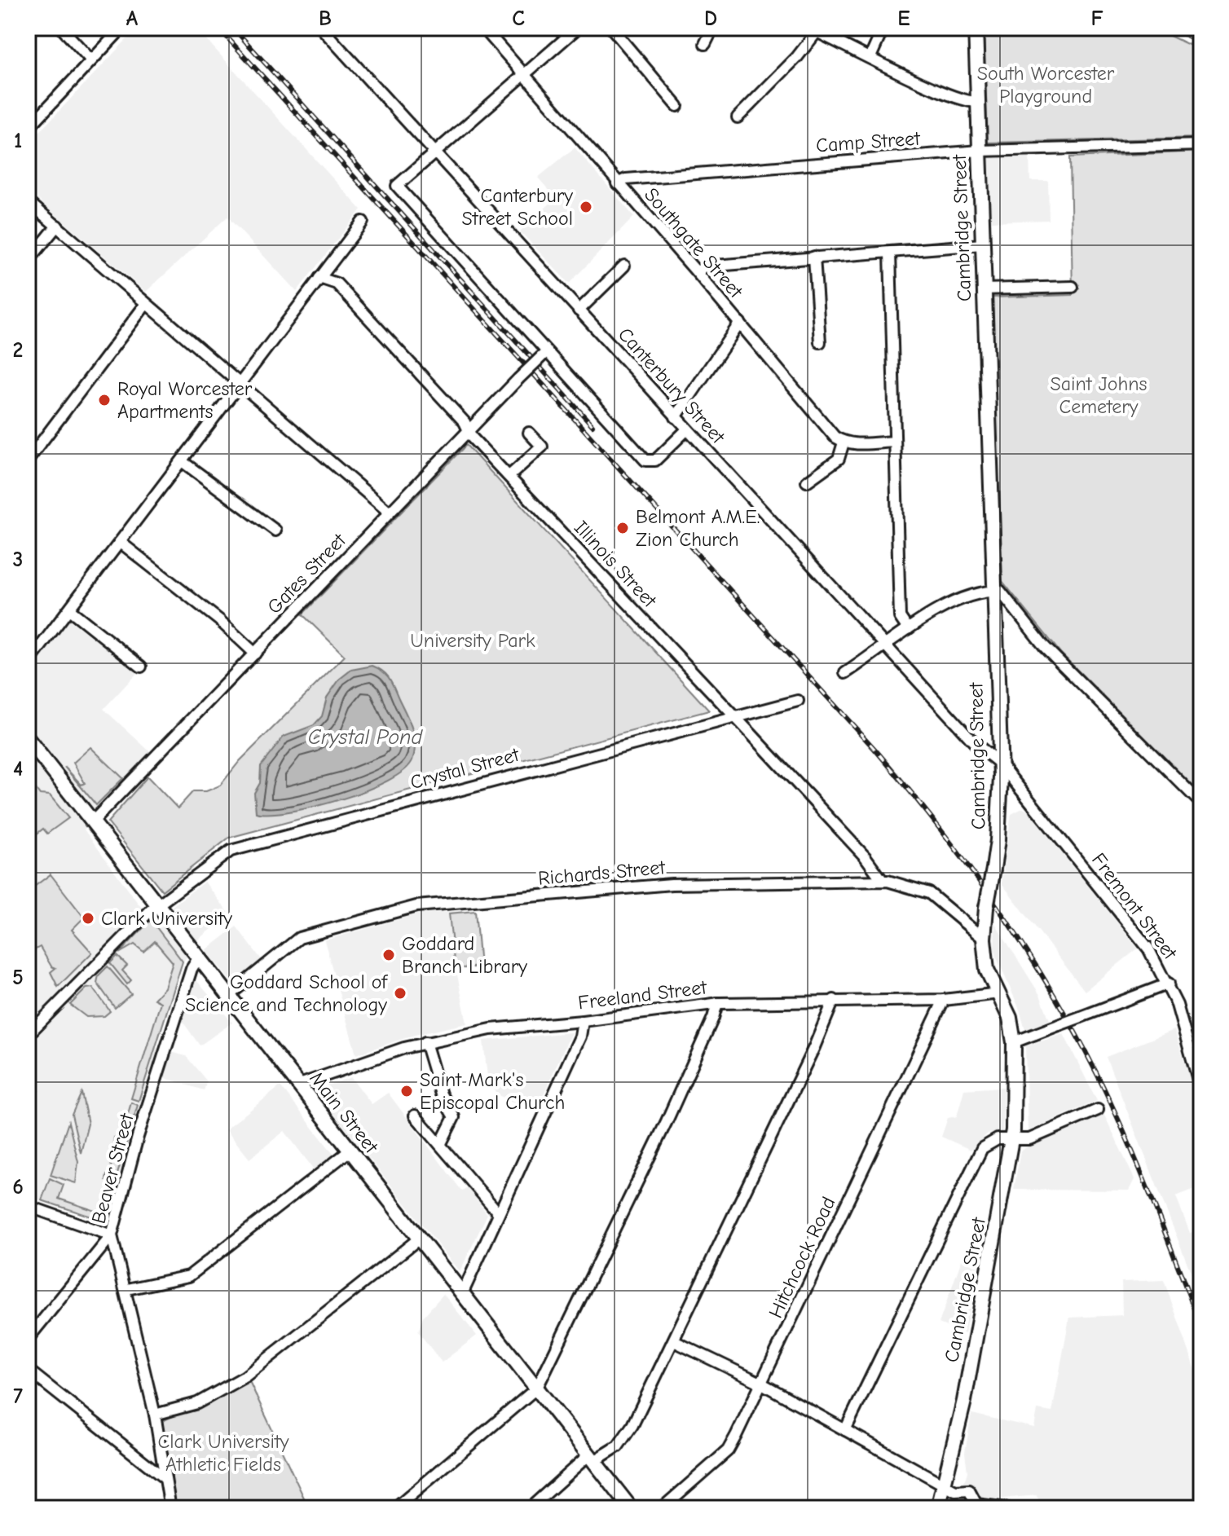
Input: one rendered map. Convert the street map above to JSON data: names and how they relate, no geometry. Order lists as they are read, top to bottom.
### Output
{
  "streets": {
    "main road": ["Cambridge Street", "Main Street"],
    "street": [
      "Camp Street",
      "Southgate Street",
      "Canterbury Street",
      "Illinois Street",
      "Gates Street",
      "Crystal Street",
      "Richards Street",
      "Fremont Street",
      "Freeland Street",
      "Beaver Street",
      "Hitchcock Road"
    ]
  },
  "crossings": [
    ["Camp Street", "Cambridge Street"],
    ["Camp Street", "Southgate Street"],
    ["Cambridge Street", "Canterbury Street"],
    ["Cambridge Street", "Richards Street"],
    ["Cambridge Street", "Fremont Street"],
    ["Cambridge Street", "Freeland Street"],
    ["Canterbury Street", "Fremont Street"],
    ["Illinois Street", "Gates Street"],
    ["Illinois Street", "Crystal Street"],
    ["Illinois Street", "Richards Street"],
    ["Gates Street", "Main Street"],
    ["Crystal Street", "Main Street"],
    ["Richards Street", "Main Street"],
    ["Freeland Street", "Main Street"],
    ["Freeland Street", "Hitchcock Road"],
    ["Main Street", "Beaver Street"]
  ],
  "water": ["Crystal Pond"],
  "parks": [
    "South Worcester Playground",
    "Saint Johns Cemetery",
    "University Park",
    "Clark University Athletic Fields"
  ],
  "places": [
    "Canterbury Street School",
    "Royal Worcester Apartments",
    "Belmont A.M.E. Zion Church",
    "Clark University",
    "Goddard Branch Library",
    "Goddard School of Science and Technology",
    "Saint Mark's Episcopal Church"
  ],
  "grid": {
    "columns": [
      "A",
      "B",
      "C",
      "D",
      "E",
      "F"
    ],
    "rows": [
      "1",
      "2",
      "3",
      "4",
      "5",
      "6",
      "7"
    ]
  }
}
